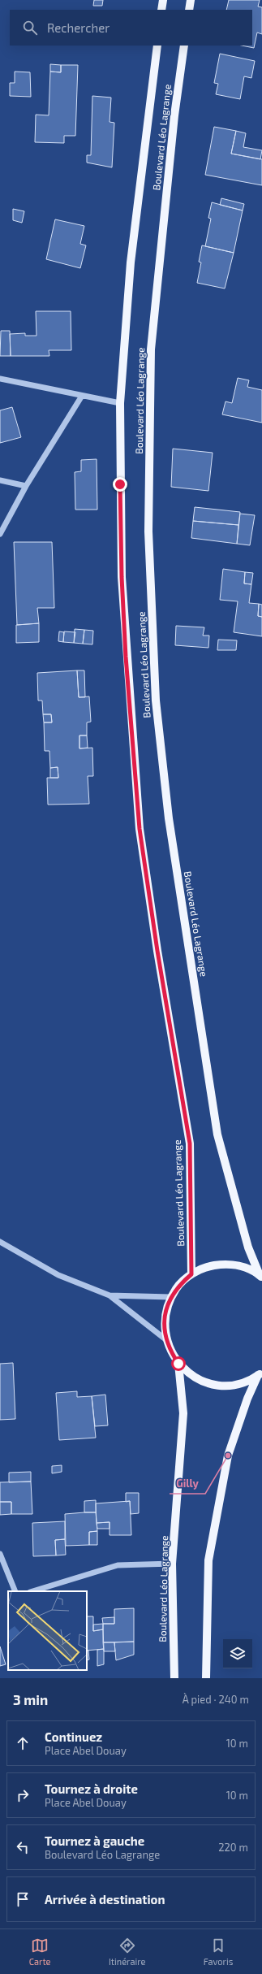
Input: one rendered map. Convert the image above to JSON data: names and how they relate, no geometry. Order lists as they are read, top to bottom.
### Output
{
  "streets": {
    "main road": ["Boulevard Léo Lagrange"]
  },
  "places": ["Gilly"],
  "page": {
    "search": "Rechercher",
    "heading": ["3 min", "À pied · 240 m"],
    "list": [
      ["Continuez", "Place Abel Douay", "10 m"],
      ["Tournez à droite", "Place Abel Douay", "10 m"],
      ["Tournez à gauche", "Boulevard Léo Lagrange", "220 m"],
      "Arrivée à destination"
    ],
    "nav": ["Carte", "Itinéraire", "Favoris"]
  }
}
